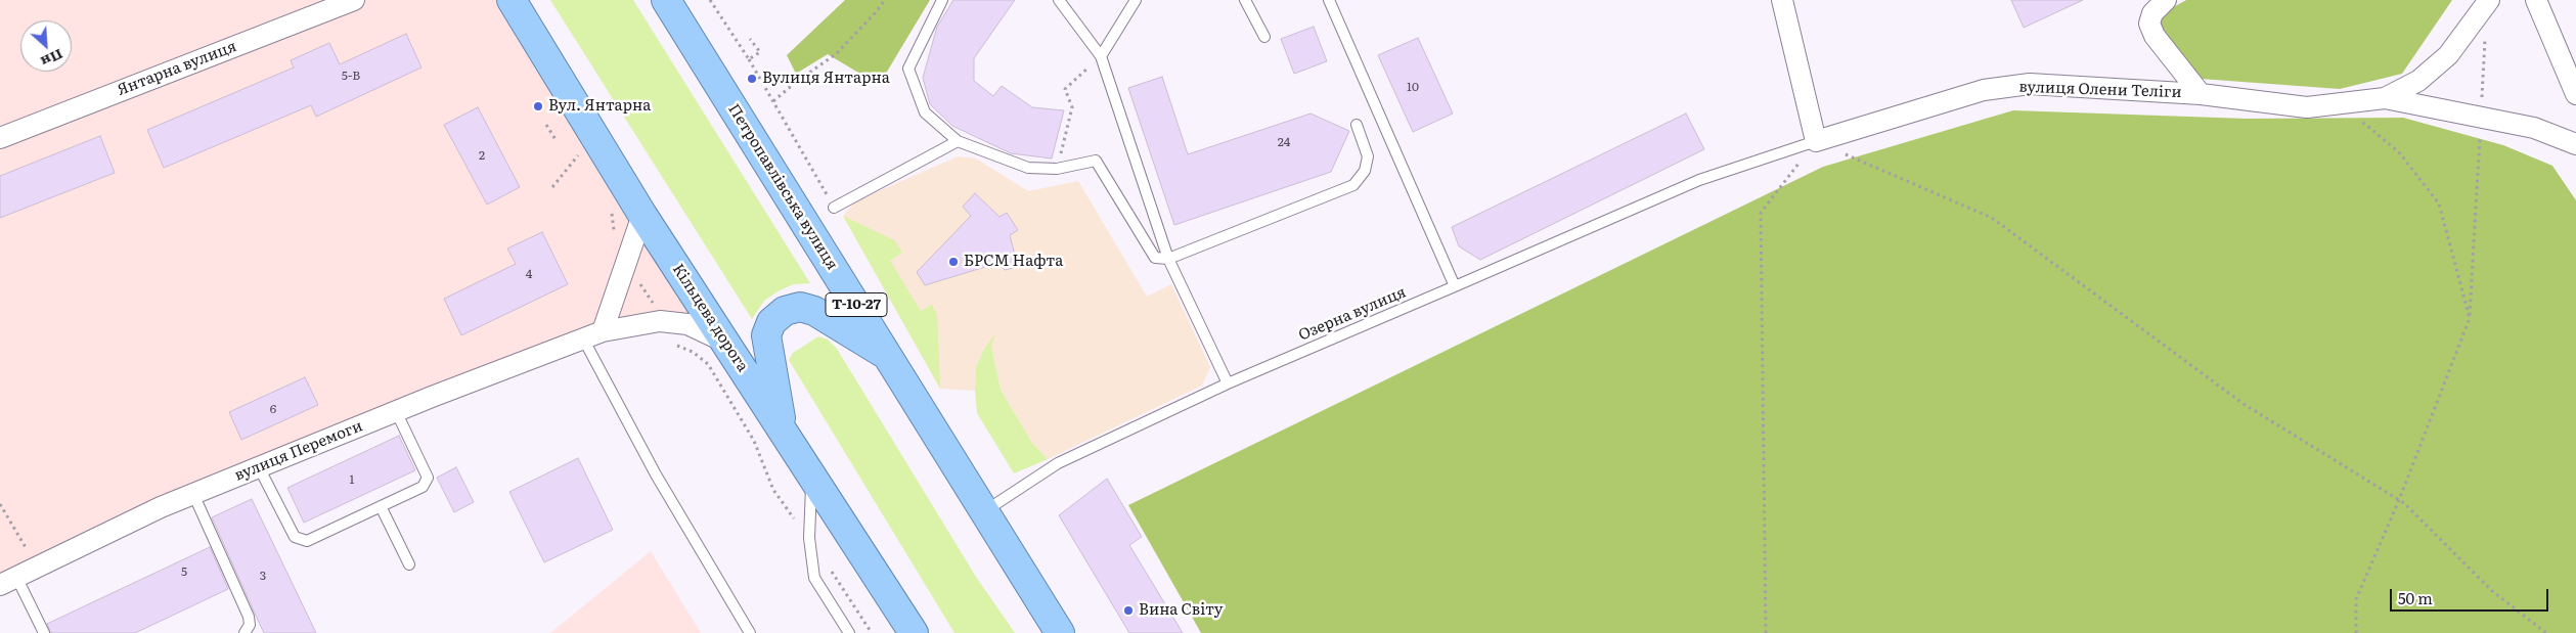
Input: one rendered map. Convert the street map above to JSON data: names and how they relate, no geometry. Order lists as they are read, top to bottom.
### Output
{
  "streets": {
    "highway": ["Петропавлівська вулиця", "Т-10-27", "Кільцева дорога"],
    "street": ["Янтарна вулиця", "вулиця Олени Теліги", "вулиця Перемоги"],
    "lane": ["Озерна вулиця"]
  },
  "crossings": [
    ["вулиця Олени Теліги", "Озерна вулиця"],
    ["Петропавлівська вулиця", "Озерна вулиця"],
    ["Кільцева дорога", "вулиця Перемоги"]
  ],
  "places": [
    "Вулиця Янтарна",
    "Вул. Янтарна",
    "БРСМ Нафта",
    "Вина Світу"
  ],
  "house_numbers": [
    "5-В",
    "10",
    "24",
    "2",
    "4",
    "6",
    "1",
    "5",
    "3"
  ],
  "scale_bar": "50 m",
  "north": "bottom right"
}
